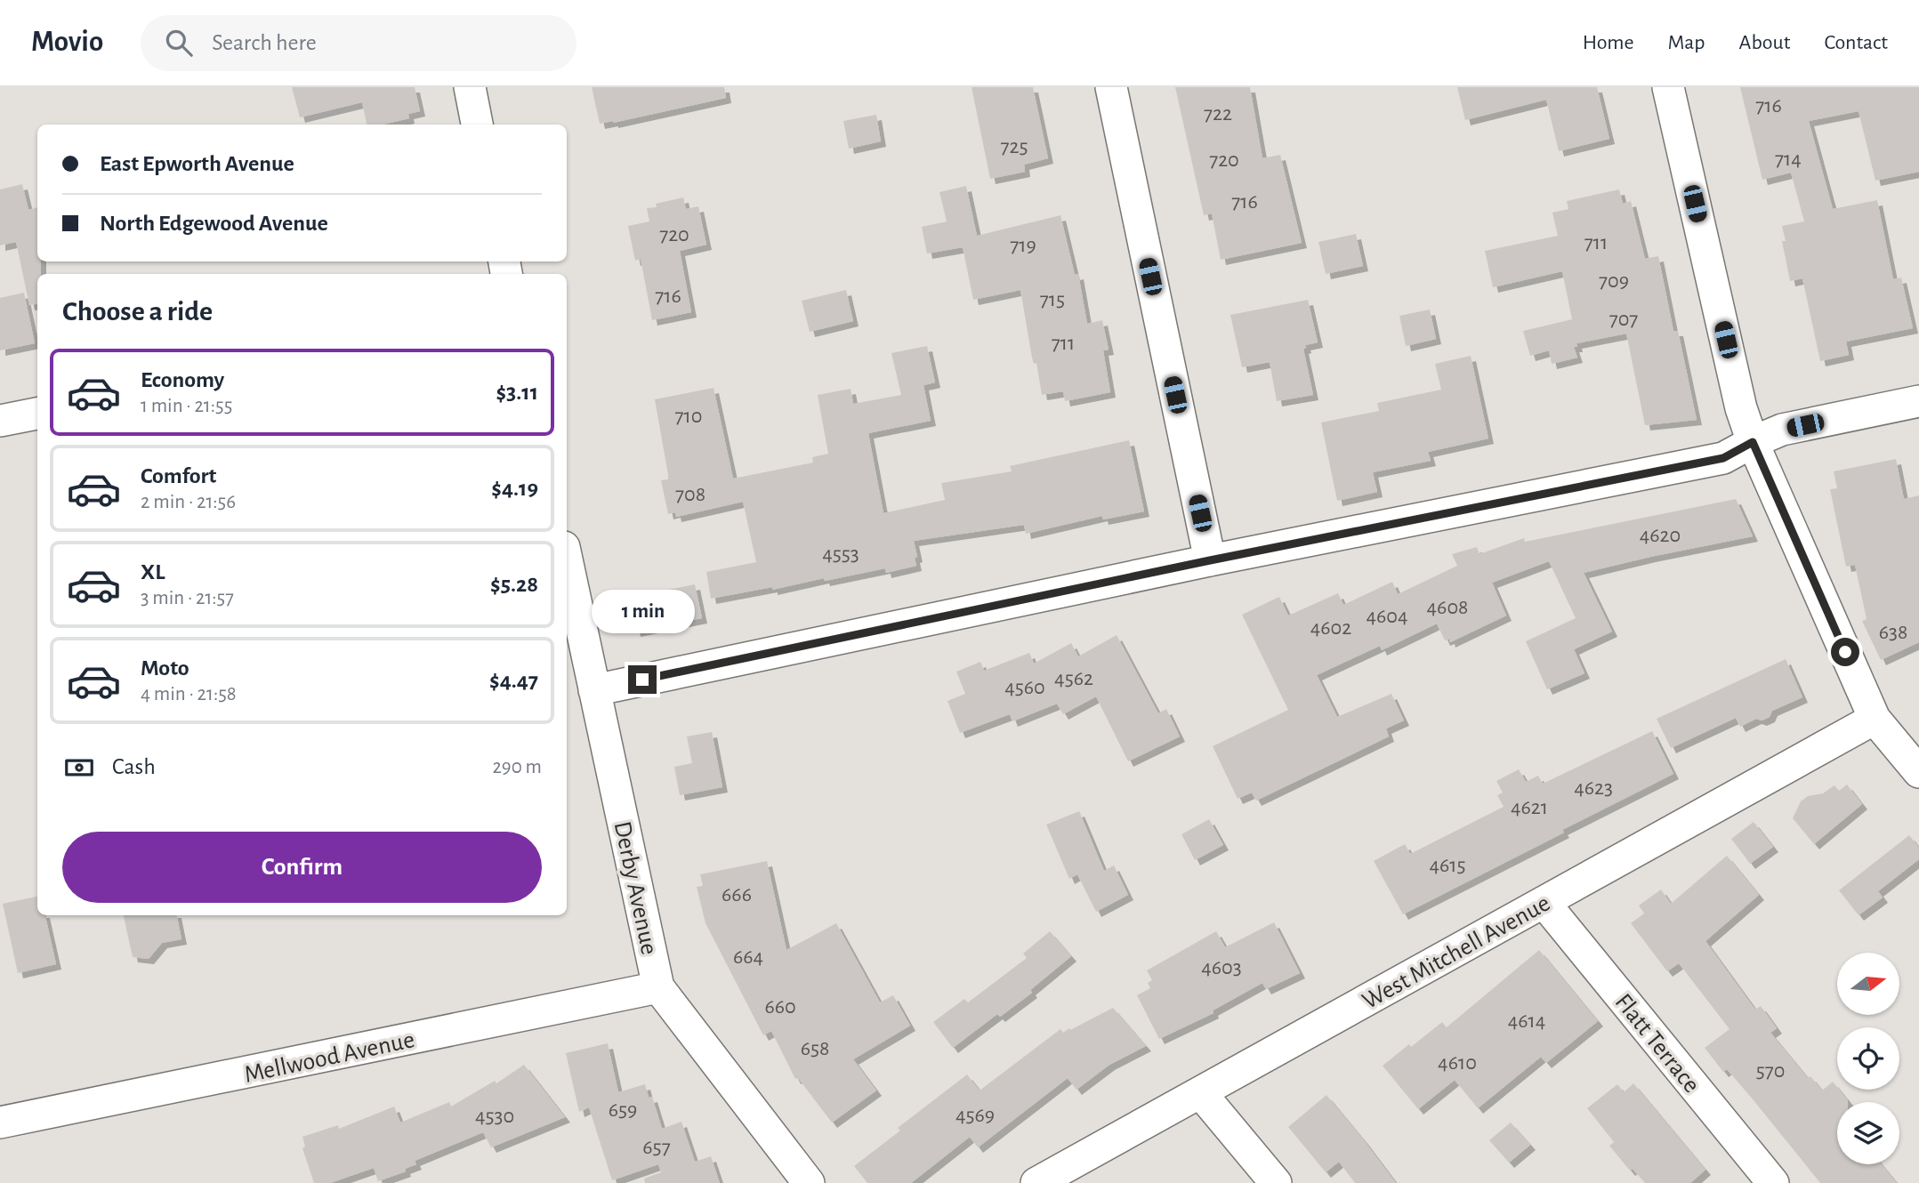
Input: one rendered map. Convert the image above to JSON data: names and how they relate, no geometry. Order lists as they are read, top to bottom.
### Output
{
  "streets": {
    "street": [
      "Derby Avenue",
      "West Mitchell Avenue",
      "Flatt Terrace",
      "Mellwood Avenue"
    ]
  },
  "crossings": [
    ["Derby Avenue", "Mellwood Avenue"],
    ["West Mitchell Avenue", "Flatt Terrace"]
  ],
  "house_numbers": [
    "716",
    "722",
    "725",
    "714",
    "720",
    "716",
    "720",
    "711",
    "719",
    "709",
    "716",
    "715",
    "707",
    "711",
    "710",
    "708",
    "4620",
    "4553",
    "4608",
    "4604",
    "4602",
    "638",
    "4562",
    "4560",
    "4623",
    "4621",
    "4615",
    "666",
    "664",
    "4603",
    "660",
    "4614",
    "658",
    "4610",
    "570",
    "659",
    "4569",
    "4530",
    "657"
  ],
  "north": "right",
  "page": {
    "header": "Movio",
    "search": "Search here",
    "nav": [
      "Home",
      "Map",
      "About",
      "Contact"
    ],
    "banner": ["East Epworth Avenue", "North Edgewood Avenue"],
    "heading": "Choose a ride",
    "list": [
      {
        "name": "Economy",
        "note": "1 min · 21:55",
        "value": "$3.11"
      },
      {
        "name": "Comfort",
        "note": "2 min · 21:56",
        "value": "$4.19"
      },
      {
        "name": "XL",
        "note": "3 min · 21:57",
        "value": "$5.28"
      },
      {
        "name": "Moto",
        "note": "4 min · 21:58",
        "value": "$4.47"
      }
    ],
    "bubble": "1 min",
    "pay": ["Cash", "290 m"],
    "buttons": "Confirm"
  }
}
